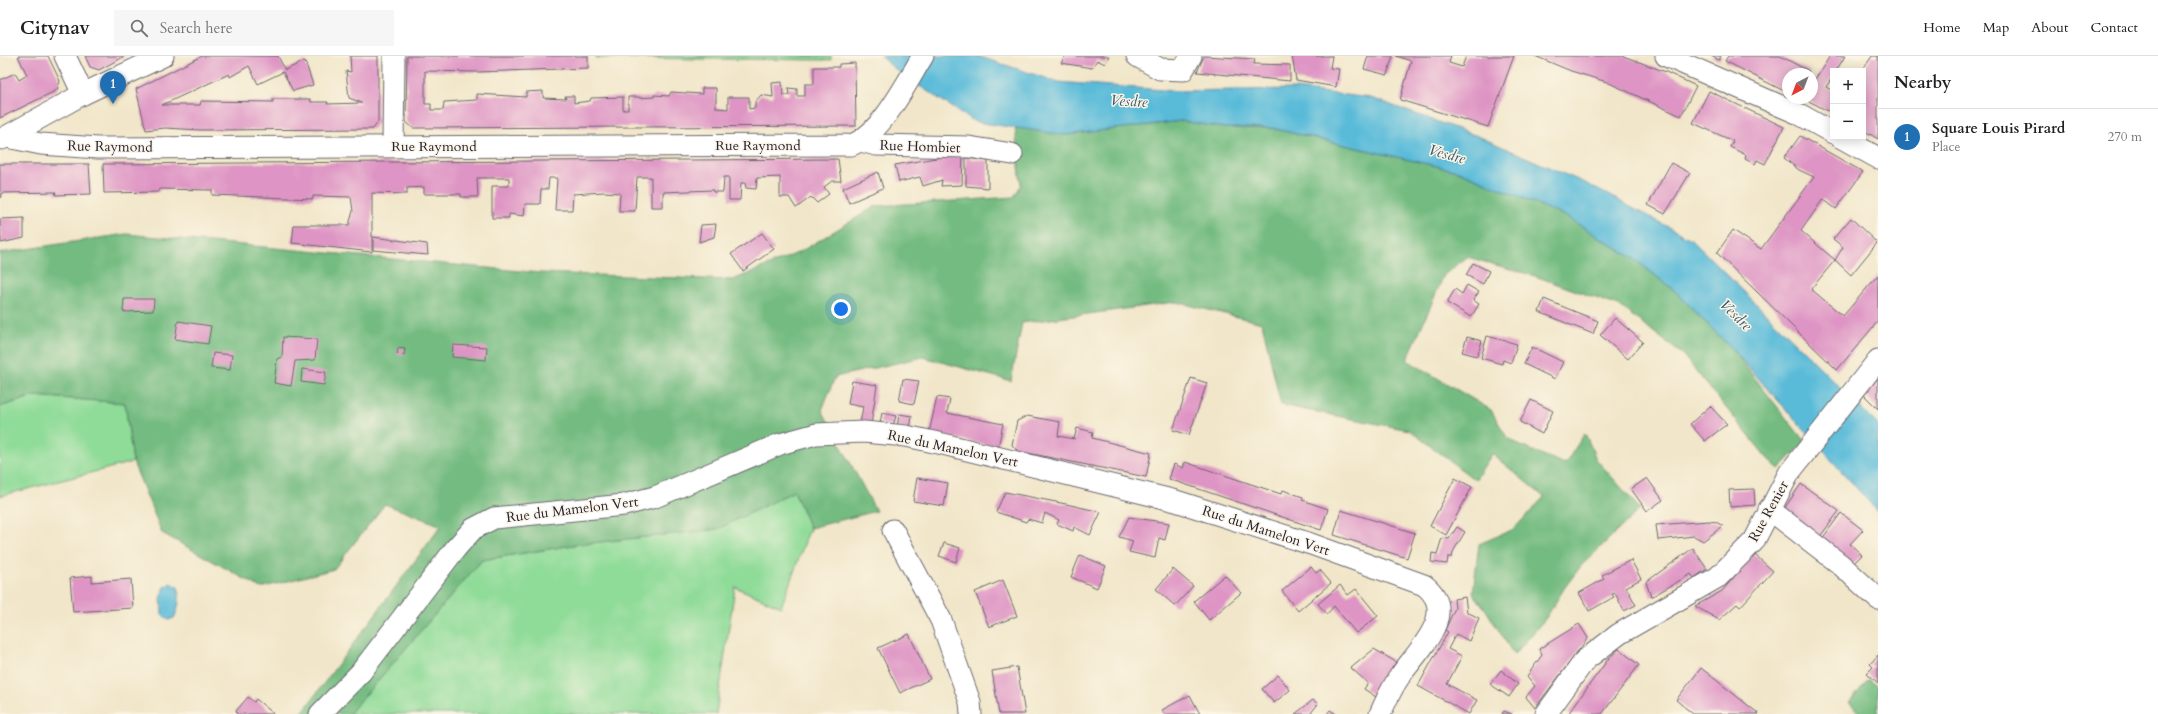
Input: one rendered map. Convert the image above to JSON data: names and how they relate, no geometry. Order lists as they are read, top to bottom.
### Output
{
  "streets": {
    "street": [
      "Rue Raymond",
      "Rue Hombiet",
      "Rue du Mamelon Vert",
      "Rue Renier"
    ]
  },
  "crossings": [
    ["Rue Raymond", "Rue Hombiet"]
  ],
  "water": ["Vesdre"],
  "north": "bottom left",
  "page": {
    "header": "Citynav",
    "search": "Search here",
    "nav": [
      "Home",
      "Map",
      "About",
      "Contact"
    ],
    "heading": "Nearby",
    "map_buttons": ["+", "−"],
    "pins": "1",
    "list": [
      {
        "mark": "1",
        "name": "Square Louis Pirard",
        "note": "Place",
        "value": "270 m"
      }
    ]
  }
}
